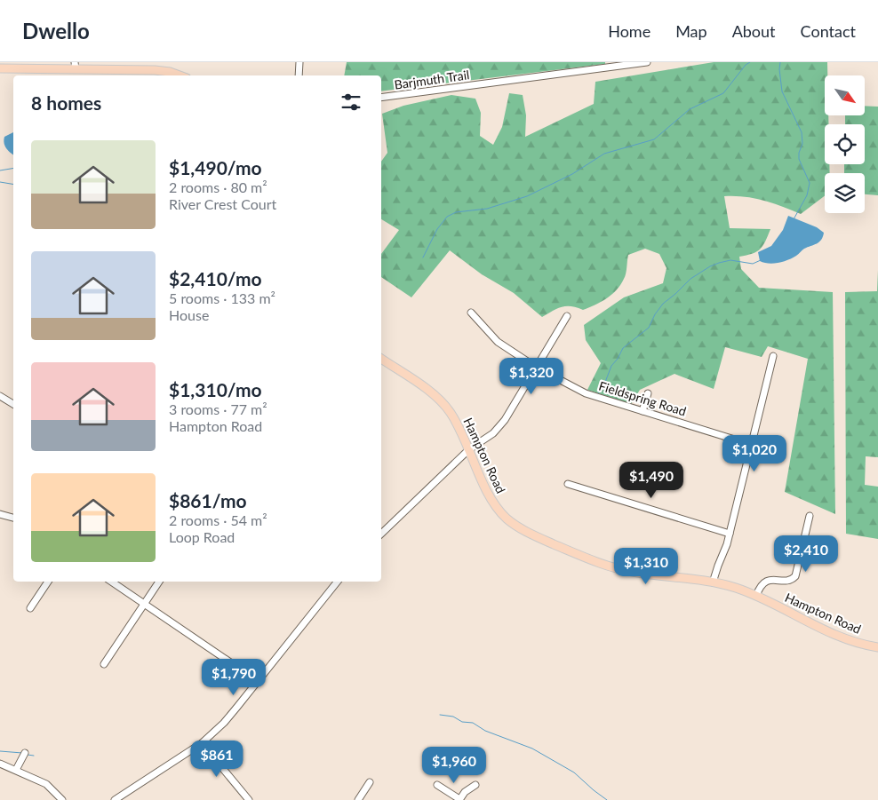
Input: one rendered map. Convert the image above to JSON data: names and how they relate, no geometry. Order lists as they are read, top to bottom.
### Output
{
  "streets": {
    "main road": ["Hampton Road"],
    "street": ["Barjmuth Trail", "Fieldspring Road"]
  },
  "north": "bottom right",
  "page": {
    "header": "Dwello",
    "nav": [
      "Home",
      "Map",
      "About",
      "Contact"
    ],
    "heading": "8 homes",
    "list": [
      {
        "name": "$1,490/mo",
        "note": "2 rooms · 80 m² · River Crest Court"
      },
      {
        "name": "$2,410/mo",
        "note": "5 rooms · 133 m² · House"
      },
      {
        "name": "$1,310/mo",
        "note": "3 rooms · 77 m² · Hampton Road"
      },
      {
        "name": "$861/mo",
        "note": "2 rooms · 54 m² · Loop Road"
      }
    ],
    "price": [
      "$1,320",
      "$1,020",
      "$1,490",
      "$2,410",
      "$1,310",
      "$1,790",
      "$861",
      "$1,960"
    ]
  }
}
